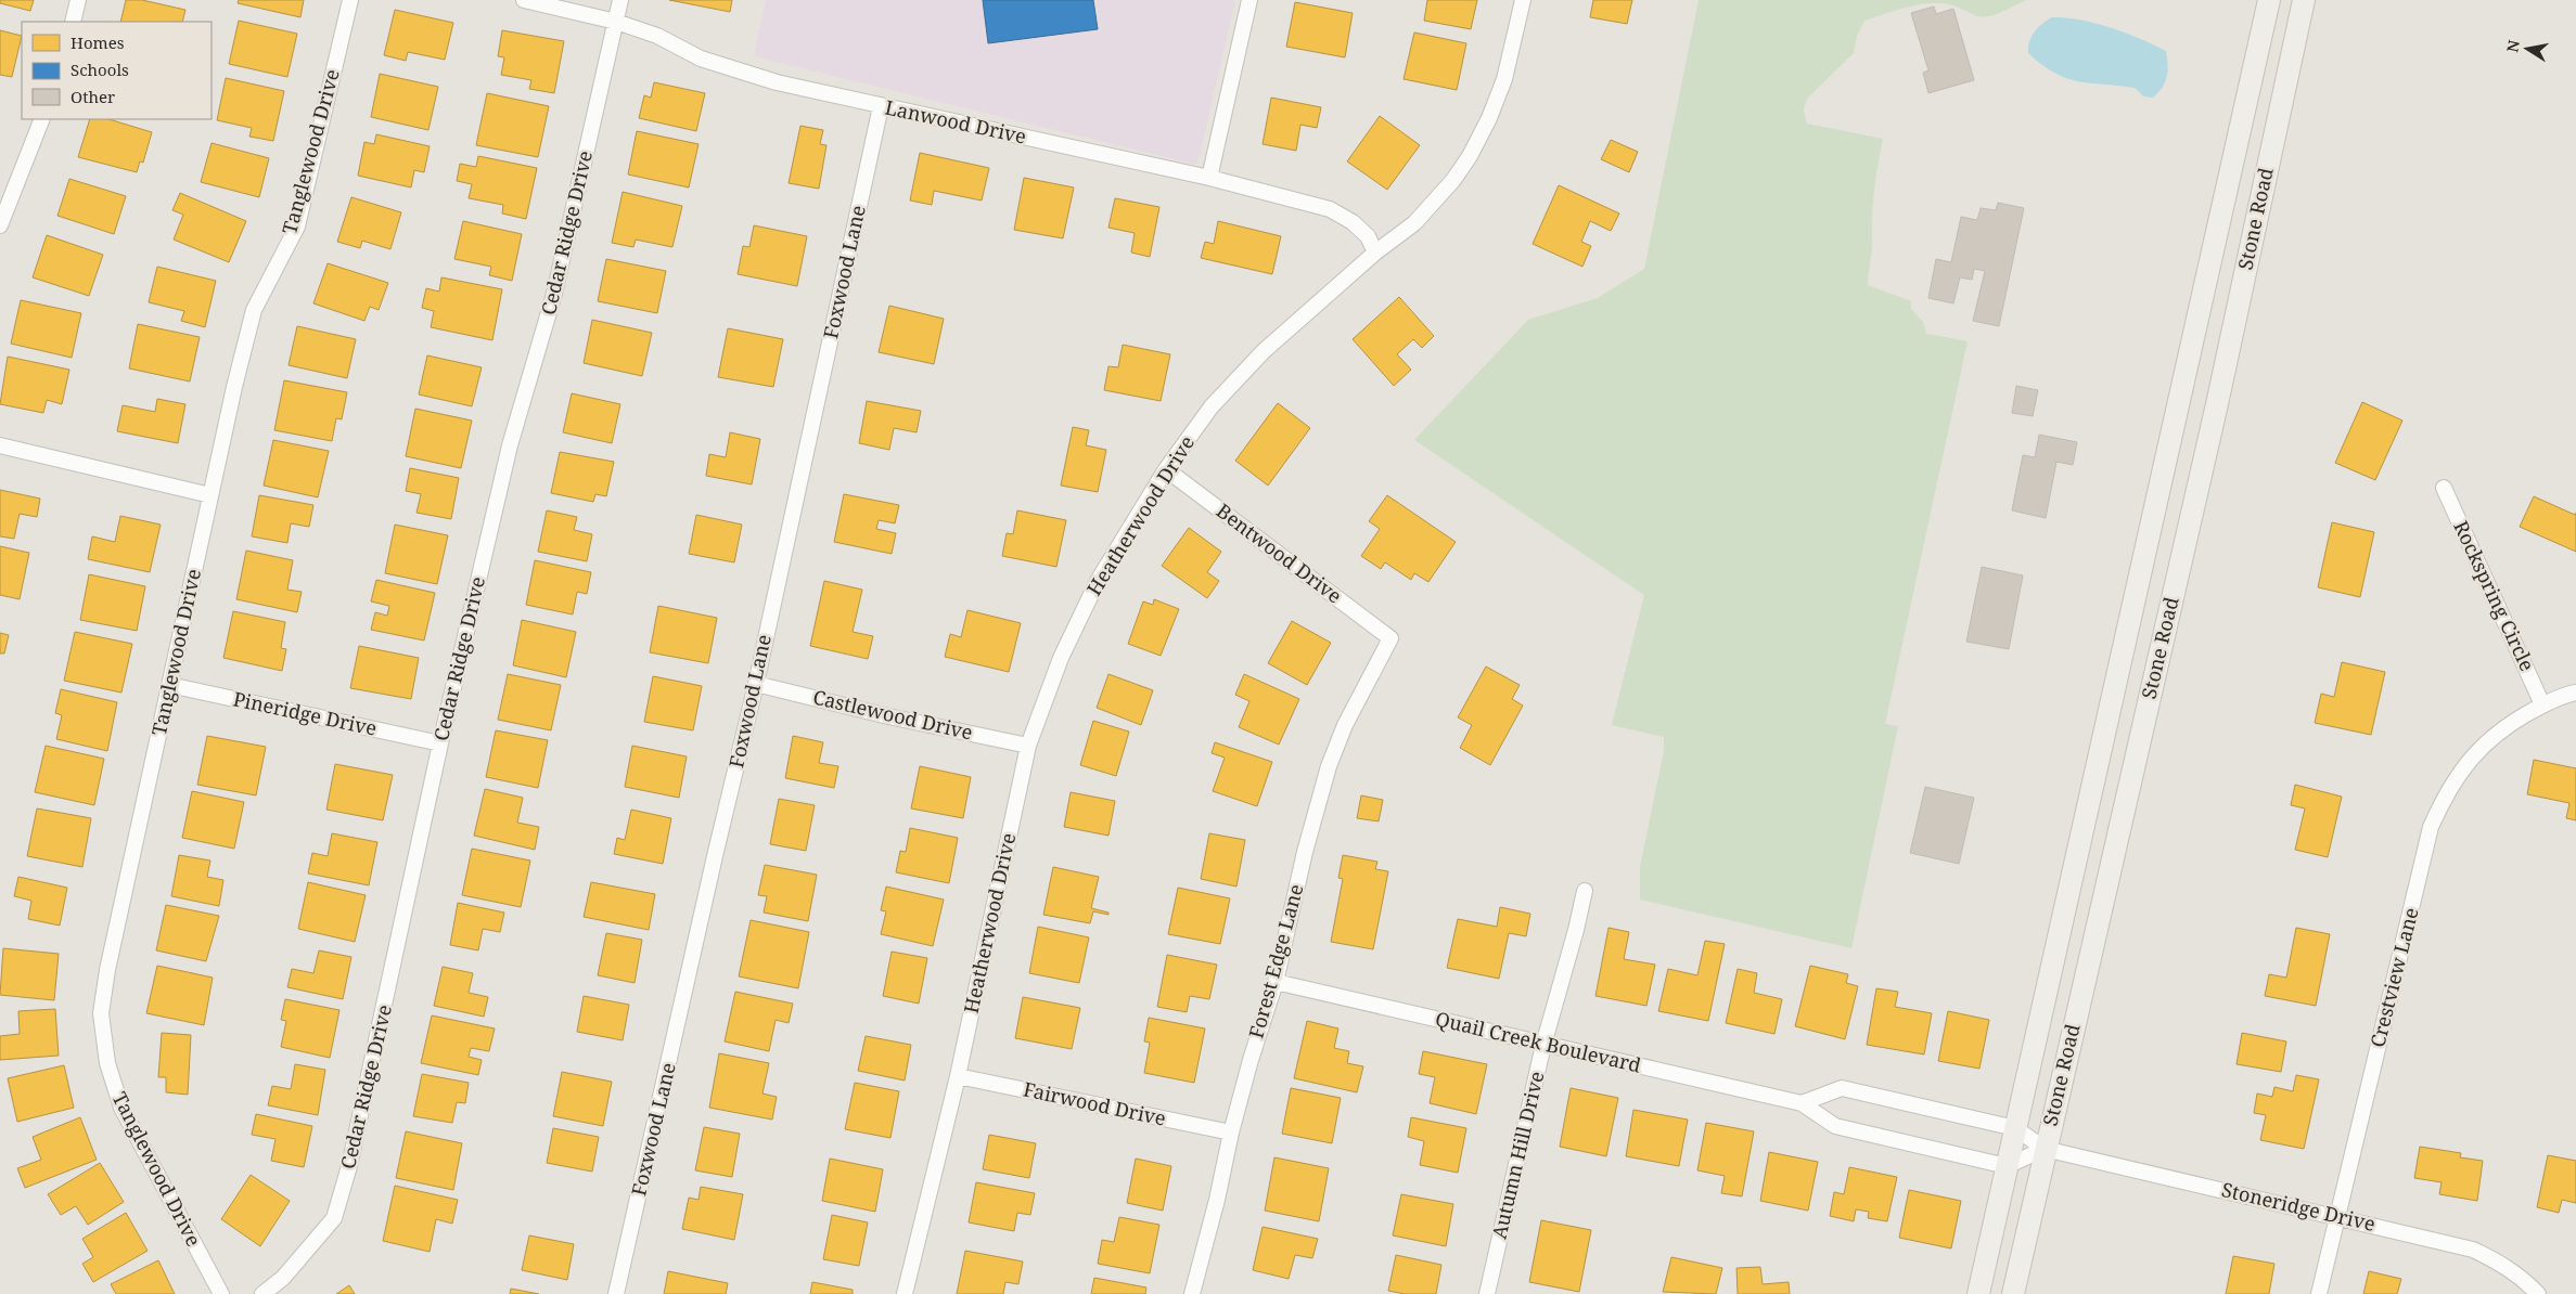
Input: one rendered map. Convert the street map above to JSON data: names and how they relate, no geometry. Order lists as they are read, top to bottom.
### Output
{
  "streets": {
    "main road": ["Stone Road"],
    "street": [
      "Lanwood Drive",
      "Tanglewood Drive",
      "Cedar Ridge Drive",
      "Foxwood Lane",
      "Heatherwood Drive",
      "Bentwood Drive",
      "Rockspring Circle",
      "Pineridge Drive",
      "Castlewood Drive",
      "Forest Edge Lane",
      "Crestview Lane",
      "Quail Creek Boulevard",
      "Fairwood Drive",
      "Autumn Hill Drive",
      "Stoneridge Drive"
    ]
  },
  "crossings": [
    ["Lanwood Drive", "Cedar Ridge Drive"],
    ["Lanwood Drive", "Foxwood Lane"],
    ["Lanwood Drive", "Heatherwood Drive"],
    ["Tanglewood Drive", "Pineridge Drive"],
    ["Stone Road", "Quail Creek Boulevard"],
    ["Stone Road", "Stoneridge Drive"],
    ["Cedar Ridge Drive", "Pineridge Drive"],
    ["Foxwood Lane", "Castlewood Drive"],
    ["Heatherwood Drive", "Bentwood Drive"],
    ["Heatherwood Drive", "Castlewood Drive"],
    ["Heatherwood Drive", "Fairwood Drive"],
    ["Bentwood Drive", "Forest Edge Lane"],
    ["Rockspring Circle", "Crestview Lane"],
    ["Forest Edge Lane", "Quail Creek Boulevard"],
    ["Forest Edge Lane", "Fairwood Drive"],
    ["Crestview Lane", "Stoneridge Drive"],
    ["Quail Creek Boulevard", "Autumn Hill Drive"]
  ],
  "legend": ["Homes", "Schools", "Other"],
  "north": "left"
}
